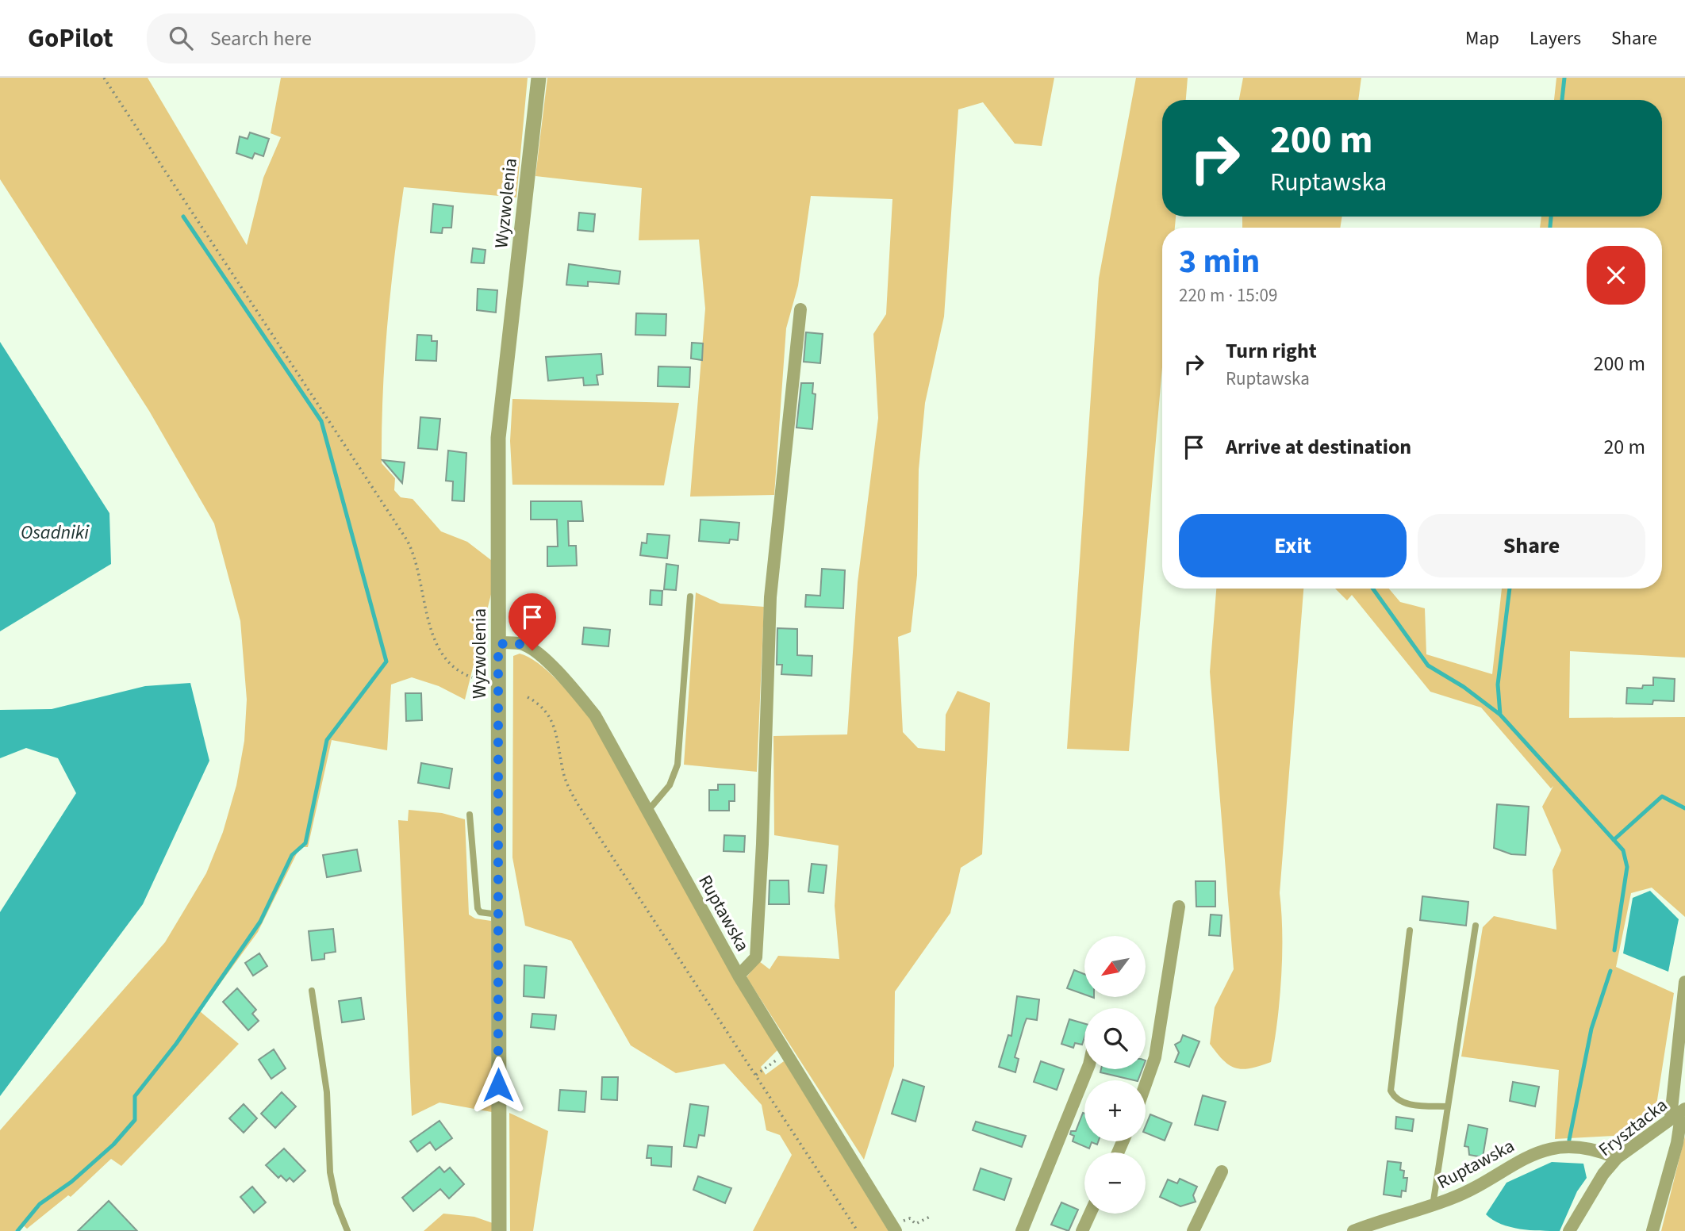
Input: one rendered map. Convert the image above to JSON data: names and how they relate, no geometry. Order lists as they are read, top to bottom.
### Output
{
  "streets": {
    "street": ["Wyzwolenia", "Ruptawska", "Frysztacka"]
  },
  "crossings": [
    ["Wyzwolenia", "Ruptawska"],
    ["Ruptawska", "Frysztacka"]
  ],
  "water": ["Osadniki"],
  "north": "bottom left",
  "page": {
    "header": "GoPilot",
    "search": "Search here",
    "nav": ["Map", "Layers", "Share"],
    "turn": ["200 m", "Ruptawska"],
    "heading": ["3 min", "220 m · 15:09"],
    "list": [
      {
        "name": "Turn right",
        "note": "Ruptawska",
        "value": "200 m"
      },
      {
        "name": "Arrive at destination",
        "value": "20 m"
      }
    ],
    "buttons": ["Exit", "Share"],
    "map_buttons": ["+", "−"]
  }
}
